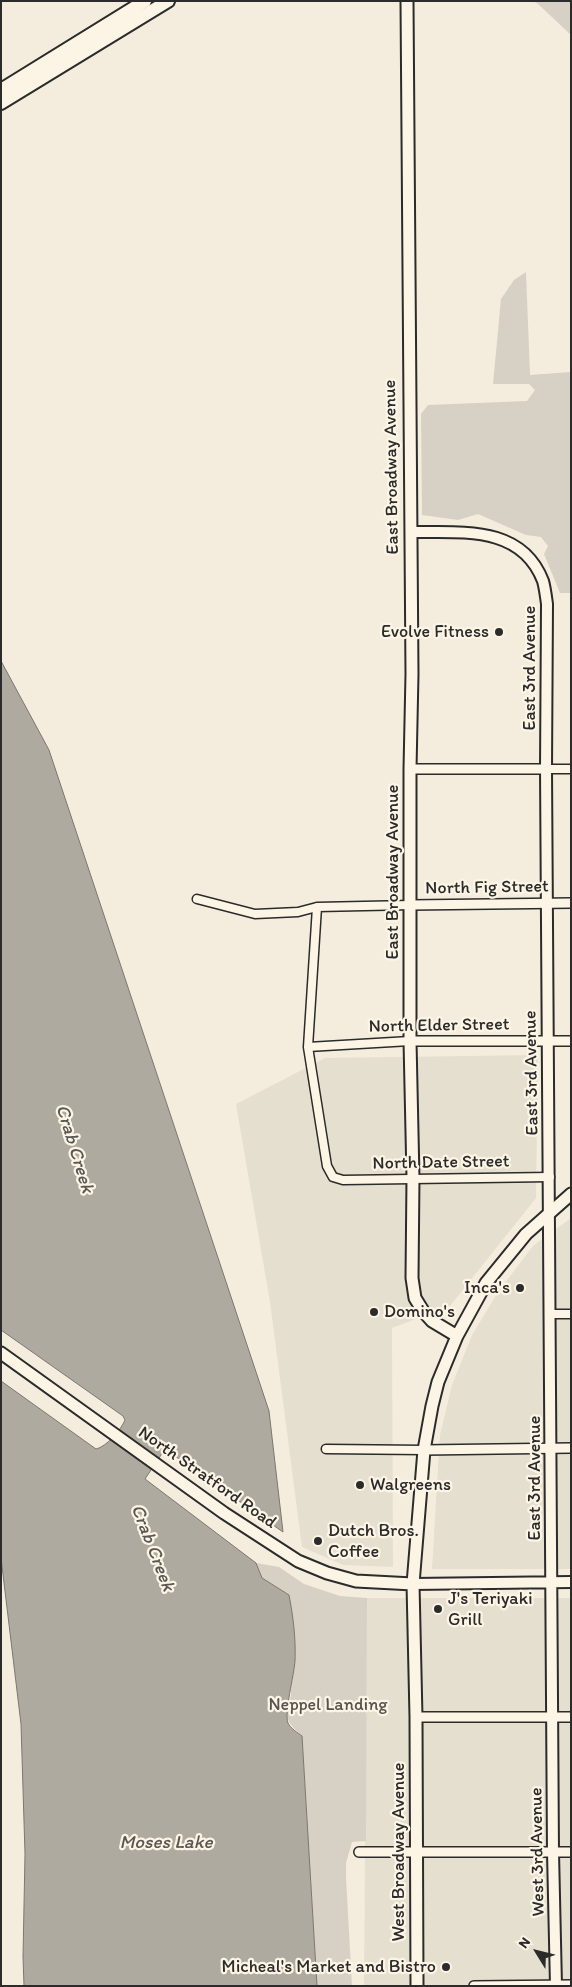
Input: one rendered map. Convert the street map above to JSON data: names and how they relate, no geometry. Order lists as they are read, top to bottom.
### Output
{
  "streets": {
    "main road": [
      "East Broadway Avenue",
      "East 3rd Avenue",
      "North Stratford Road",
      "West Broadway Avenue",
      "West 3rd Avenue"
    ],
    "street": ["North Fig Street", "North Elder Street", "North Date Street"]
  },
  "crossings": [
    ["East Broadway Avenue", "East 3rd Avenue"],
    ["East Broadway Avenue", "North Fig Street"],
    ["East Broadway Avenue", "North Elder Street"],
    ["East Broadway Avenue", "North Date Street"],
    ["East 3rd Avenue", "North Fig Street"],
    ["East 3rd Avenue", "North Elder Street"],
    ["East 3rd Avenue", "North Date Street"],
    ["East 3rd Avenue", "West 3rd Avenue"],
    ["North Elder Street", "North Date Street"]
  ],
  "water": ["Crab Creek", "Moses Lake"],
  "parks": ["Neppel Landing"],
  "places": [
    "Evolve Fitness",
    "Inca's",
    "Domino's",
    "Walgreens",
    "Dutch Bros. Coffee",
    "J's Teriyaki Grill",
    "Micheal's Market and Bistro"
  ],
  "north": "top left"
}
